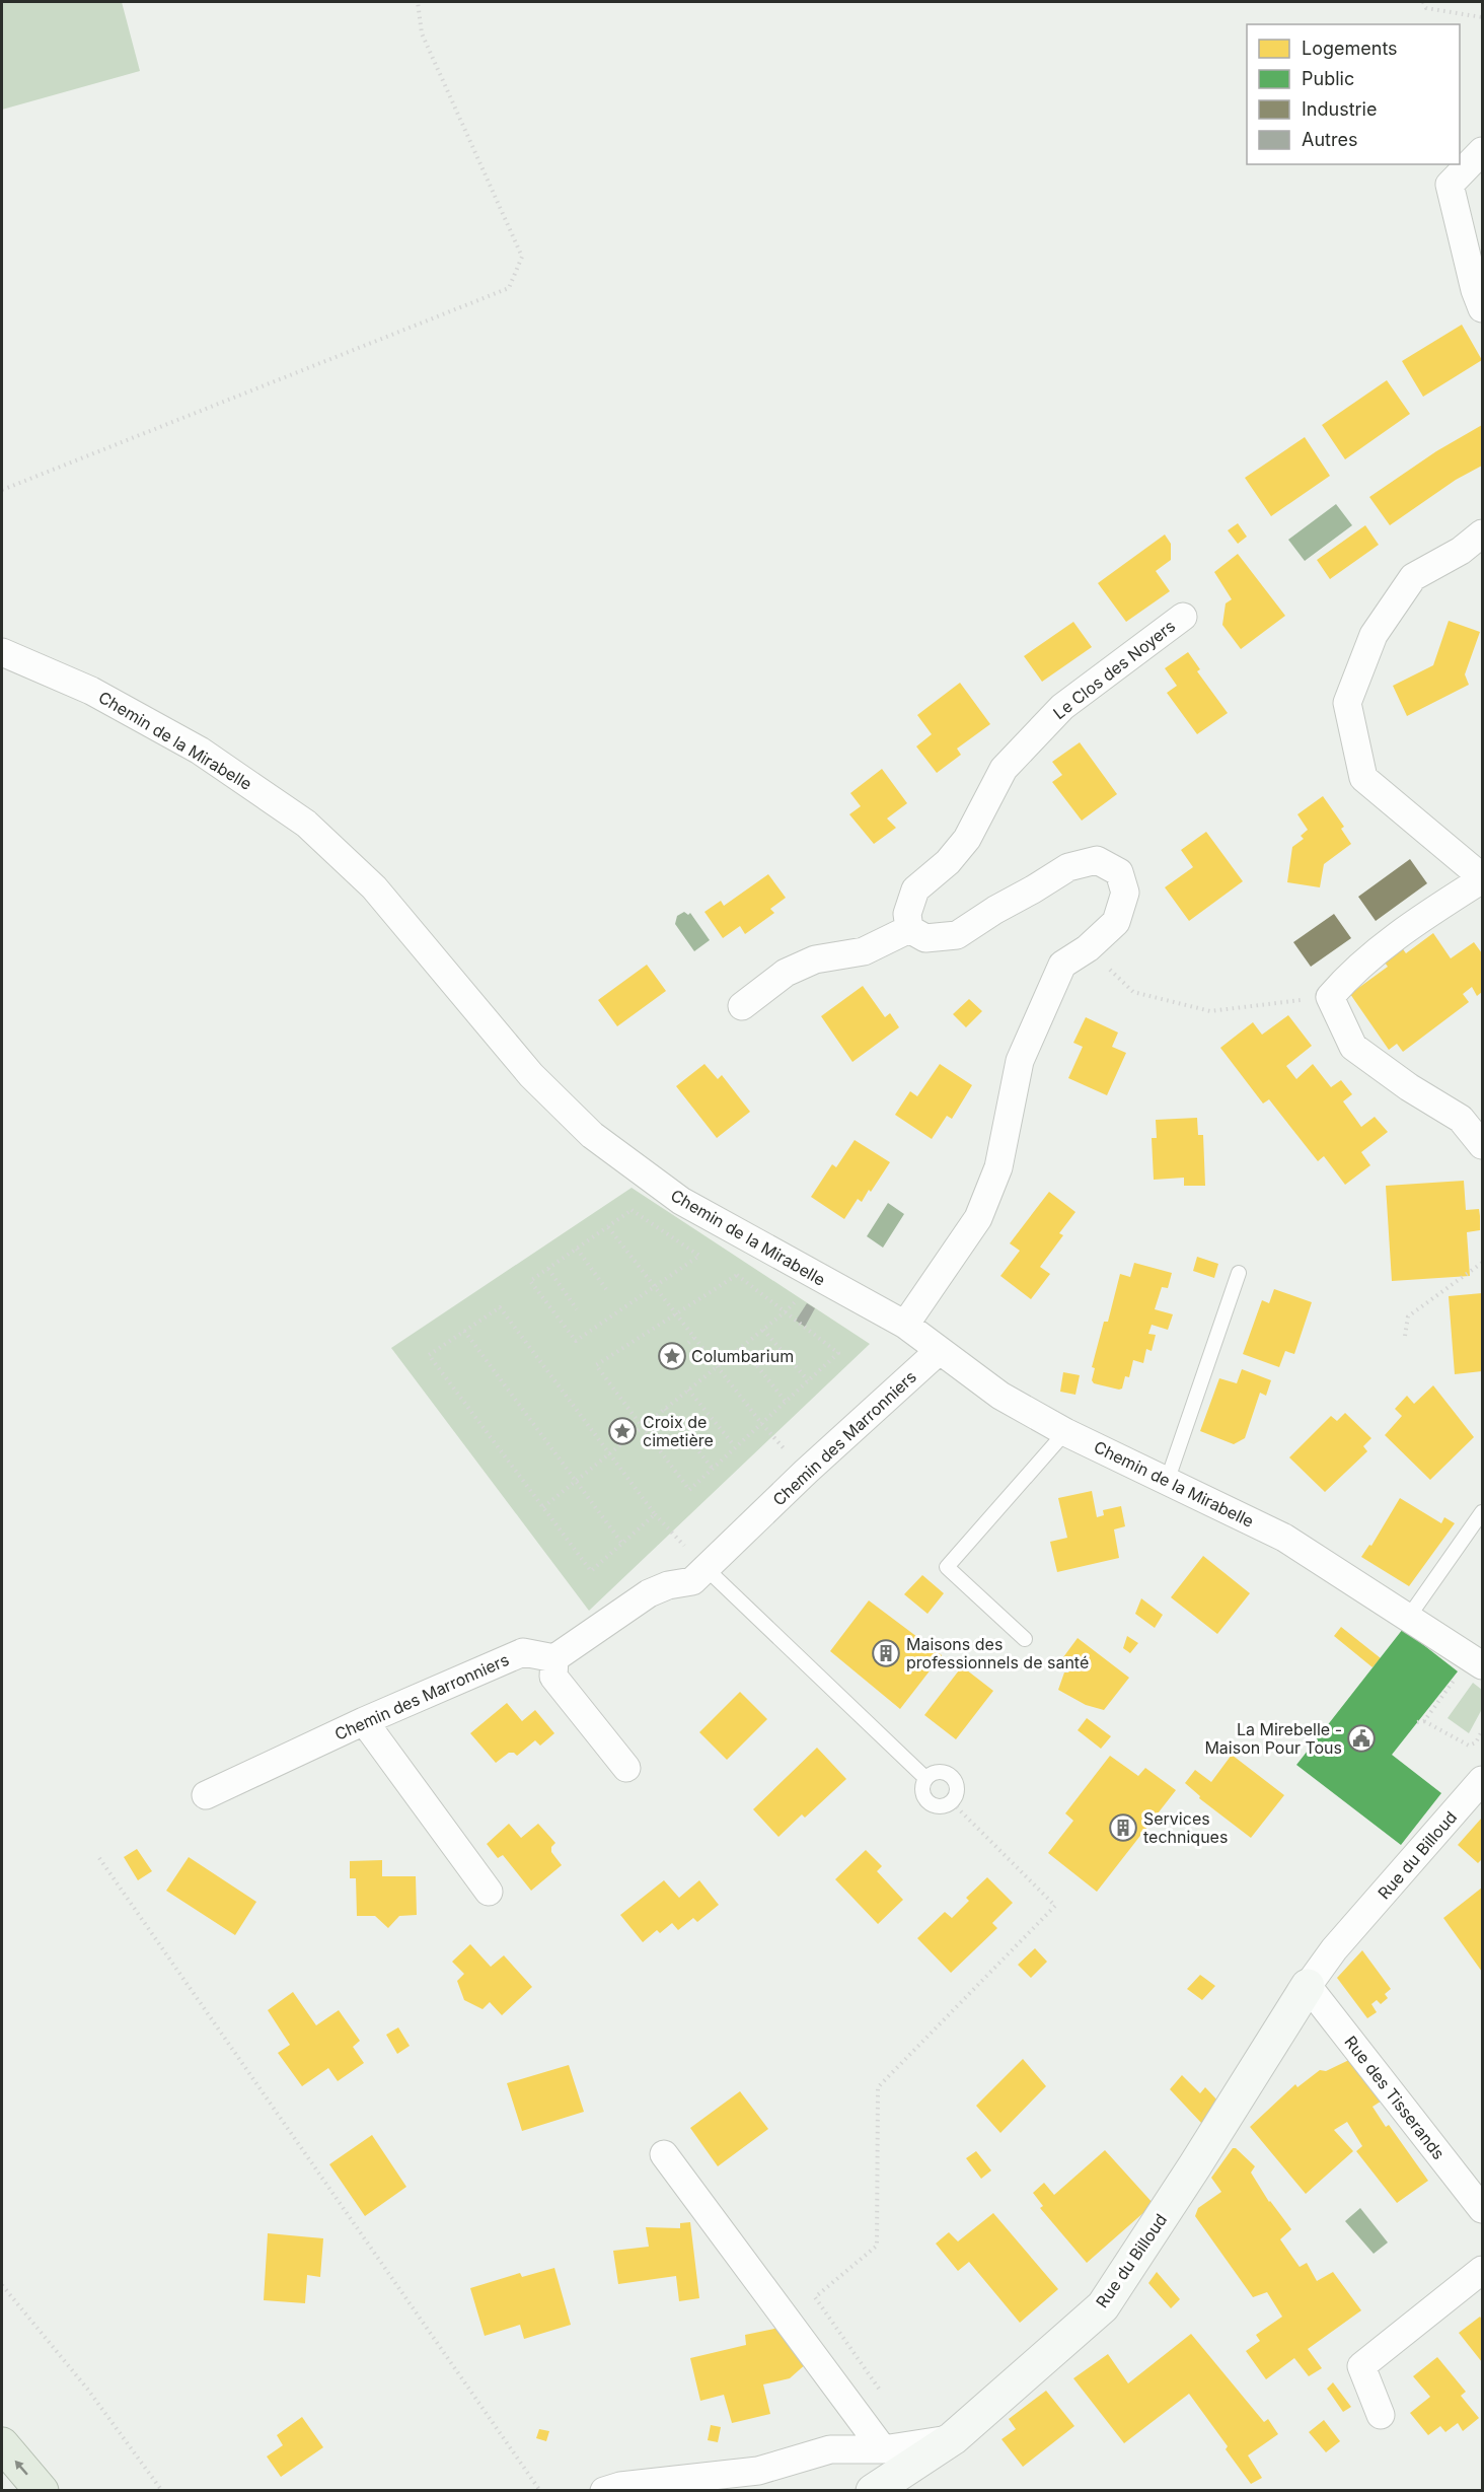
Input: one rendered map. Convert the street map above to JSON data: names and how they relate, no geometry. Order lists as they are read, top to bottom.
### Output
{
  "streets": {
    "street": [
      "Le Clos des Noyers",
      "Chemin de la Mirabelle",
      "Chemin des Marronniers",
      "Rue du Billoud",
      "Rue des Tisserands"
    ]
  },
  "crossings": [
    ["Chemin de la Mirabelle", "Chemin des Marronniers"],
    ["Rue du Billoud", "Rue des Tisserands"]
  ],
  "places": {
    "place": ["Columbarium", "Croix de cimetière"],
    "building": ["Maisons des professionnels de santé", "Services techniques"],
    "public building": ["La Mirebelle - Maison Pour Tous"]
  },
  "legend": [
    "Logements",
    "Public",
    "Industrie",
    "Autres"
  ]
}
